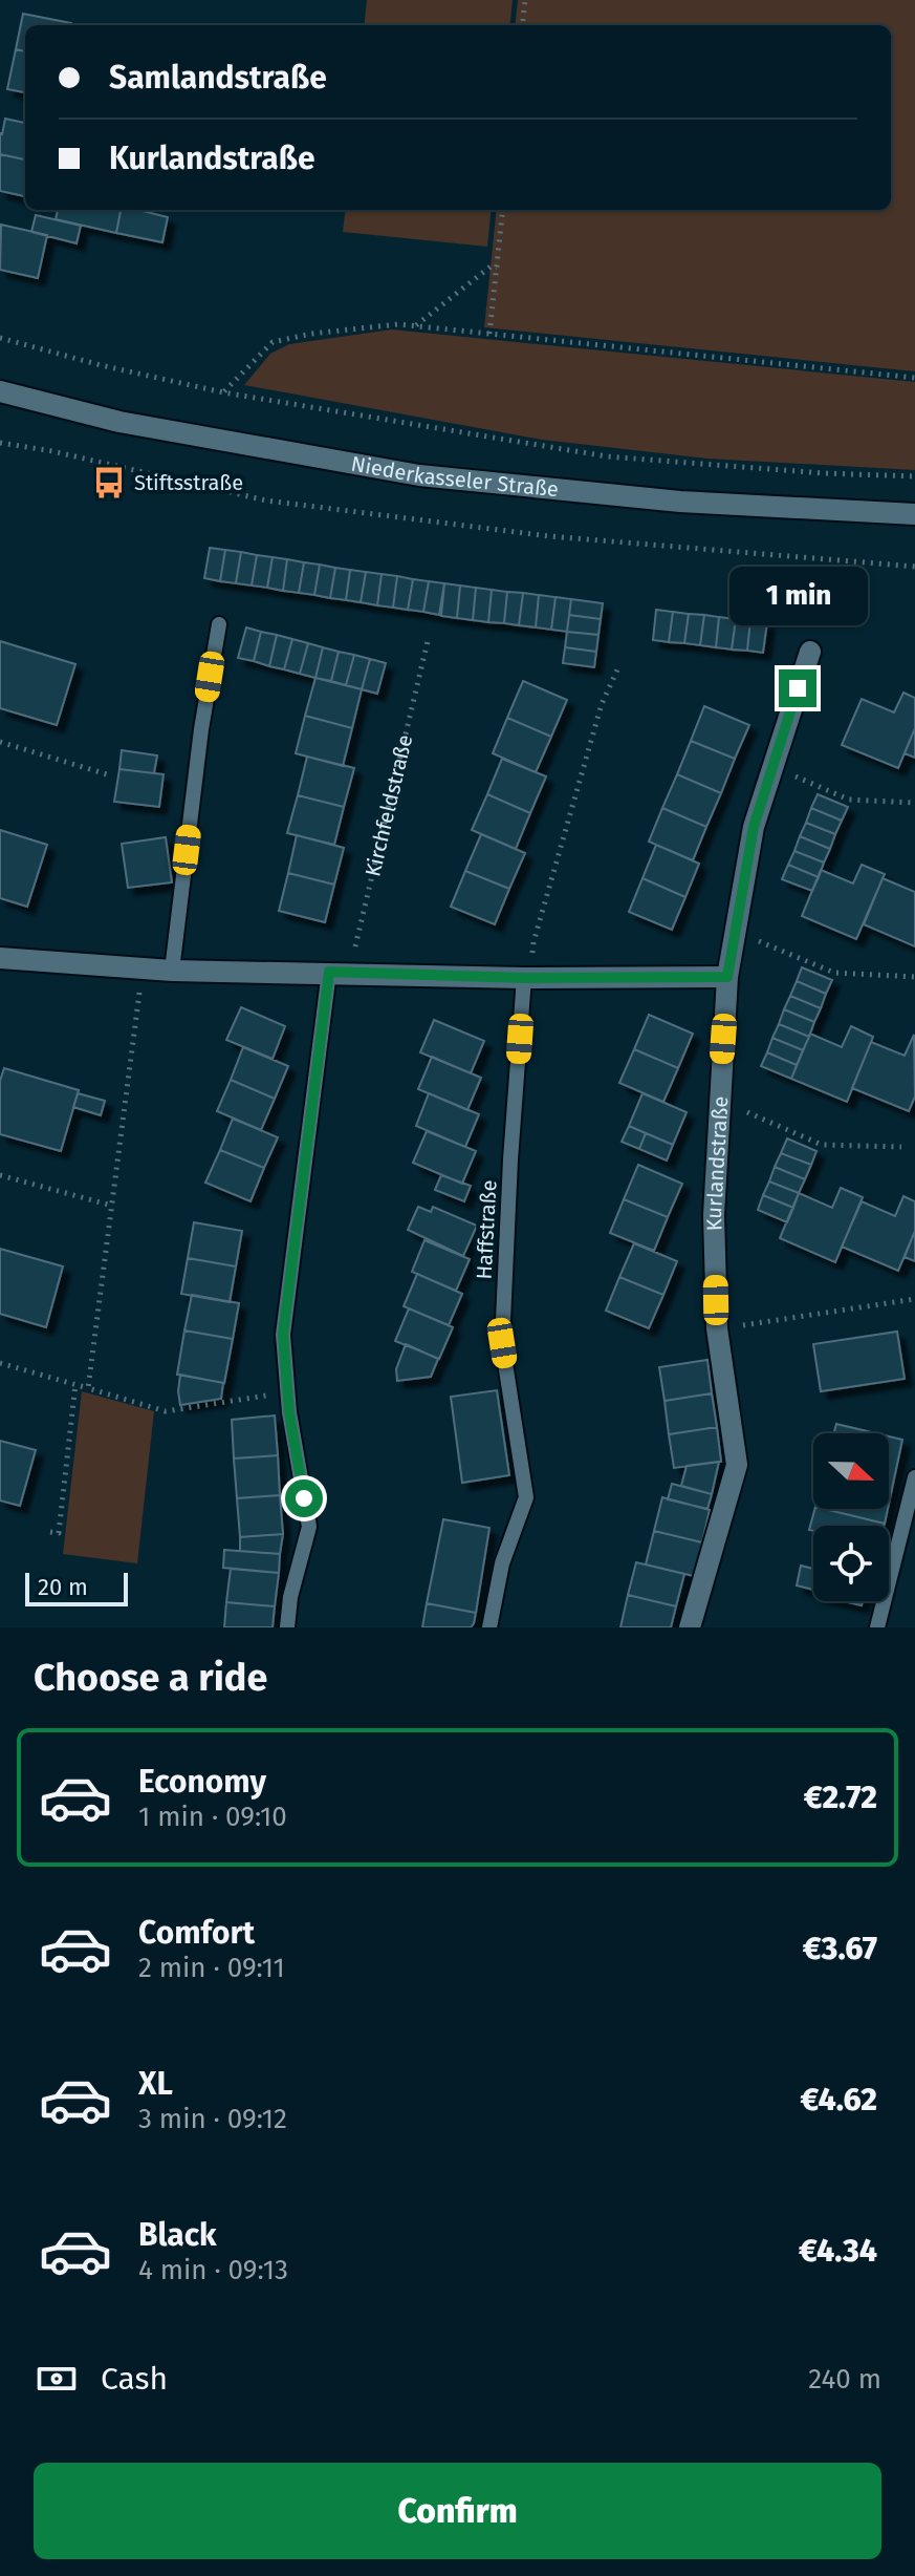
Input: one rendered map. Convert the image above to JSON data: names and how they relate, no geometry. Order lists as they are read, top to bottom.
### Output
{
  "streets": {
    "street": ["Niederkasseler Straße", "Kurlandstraße"],
    "lane": ["Haffstraße"],
    "path": ["Kirchfeldstraße"]
  },
  "places": {
    "bus stop": ["Stiftsstraße"]
  },
  "scale_bar": "20 m",
  "north": "right",
  "page": {
    "banner": ["Samlandstraße", "Kurlandstraße"],
    "bubble": "1 min",
    "scale": "20 m",
    "heading": "Choose a ride",
    "list": [
      {
        "name": "Economy",
        "note": "1 min · 09:10",
        "value": "€2.72"
      },
      {
        "name": "Comfort",
        "note": "2 min · 09:11",
        "value": "€3.67"
      },
      {
        "name": "XL",
        "note": "3 min · 09:12",
        "value": "€4.62"
      },
      {
        "name": "Black",
        "note": "4 min · 09:13",
        "value": "€4.34"
      }
    ],
    "pay": ["Cash", "240 m"],
    "buttons": "Confirm"
  }
}
